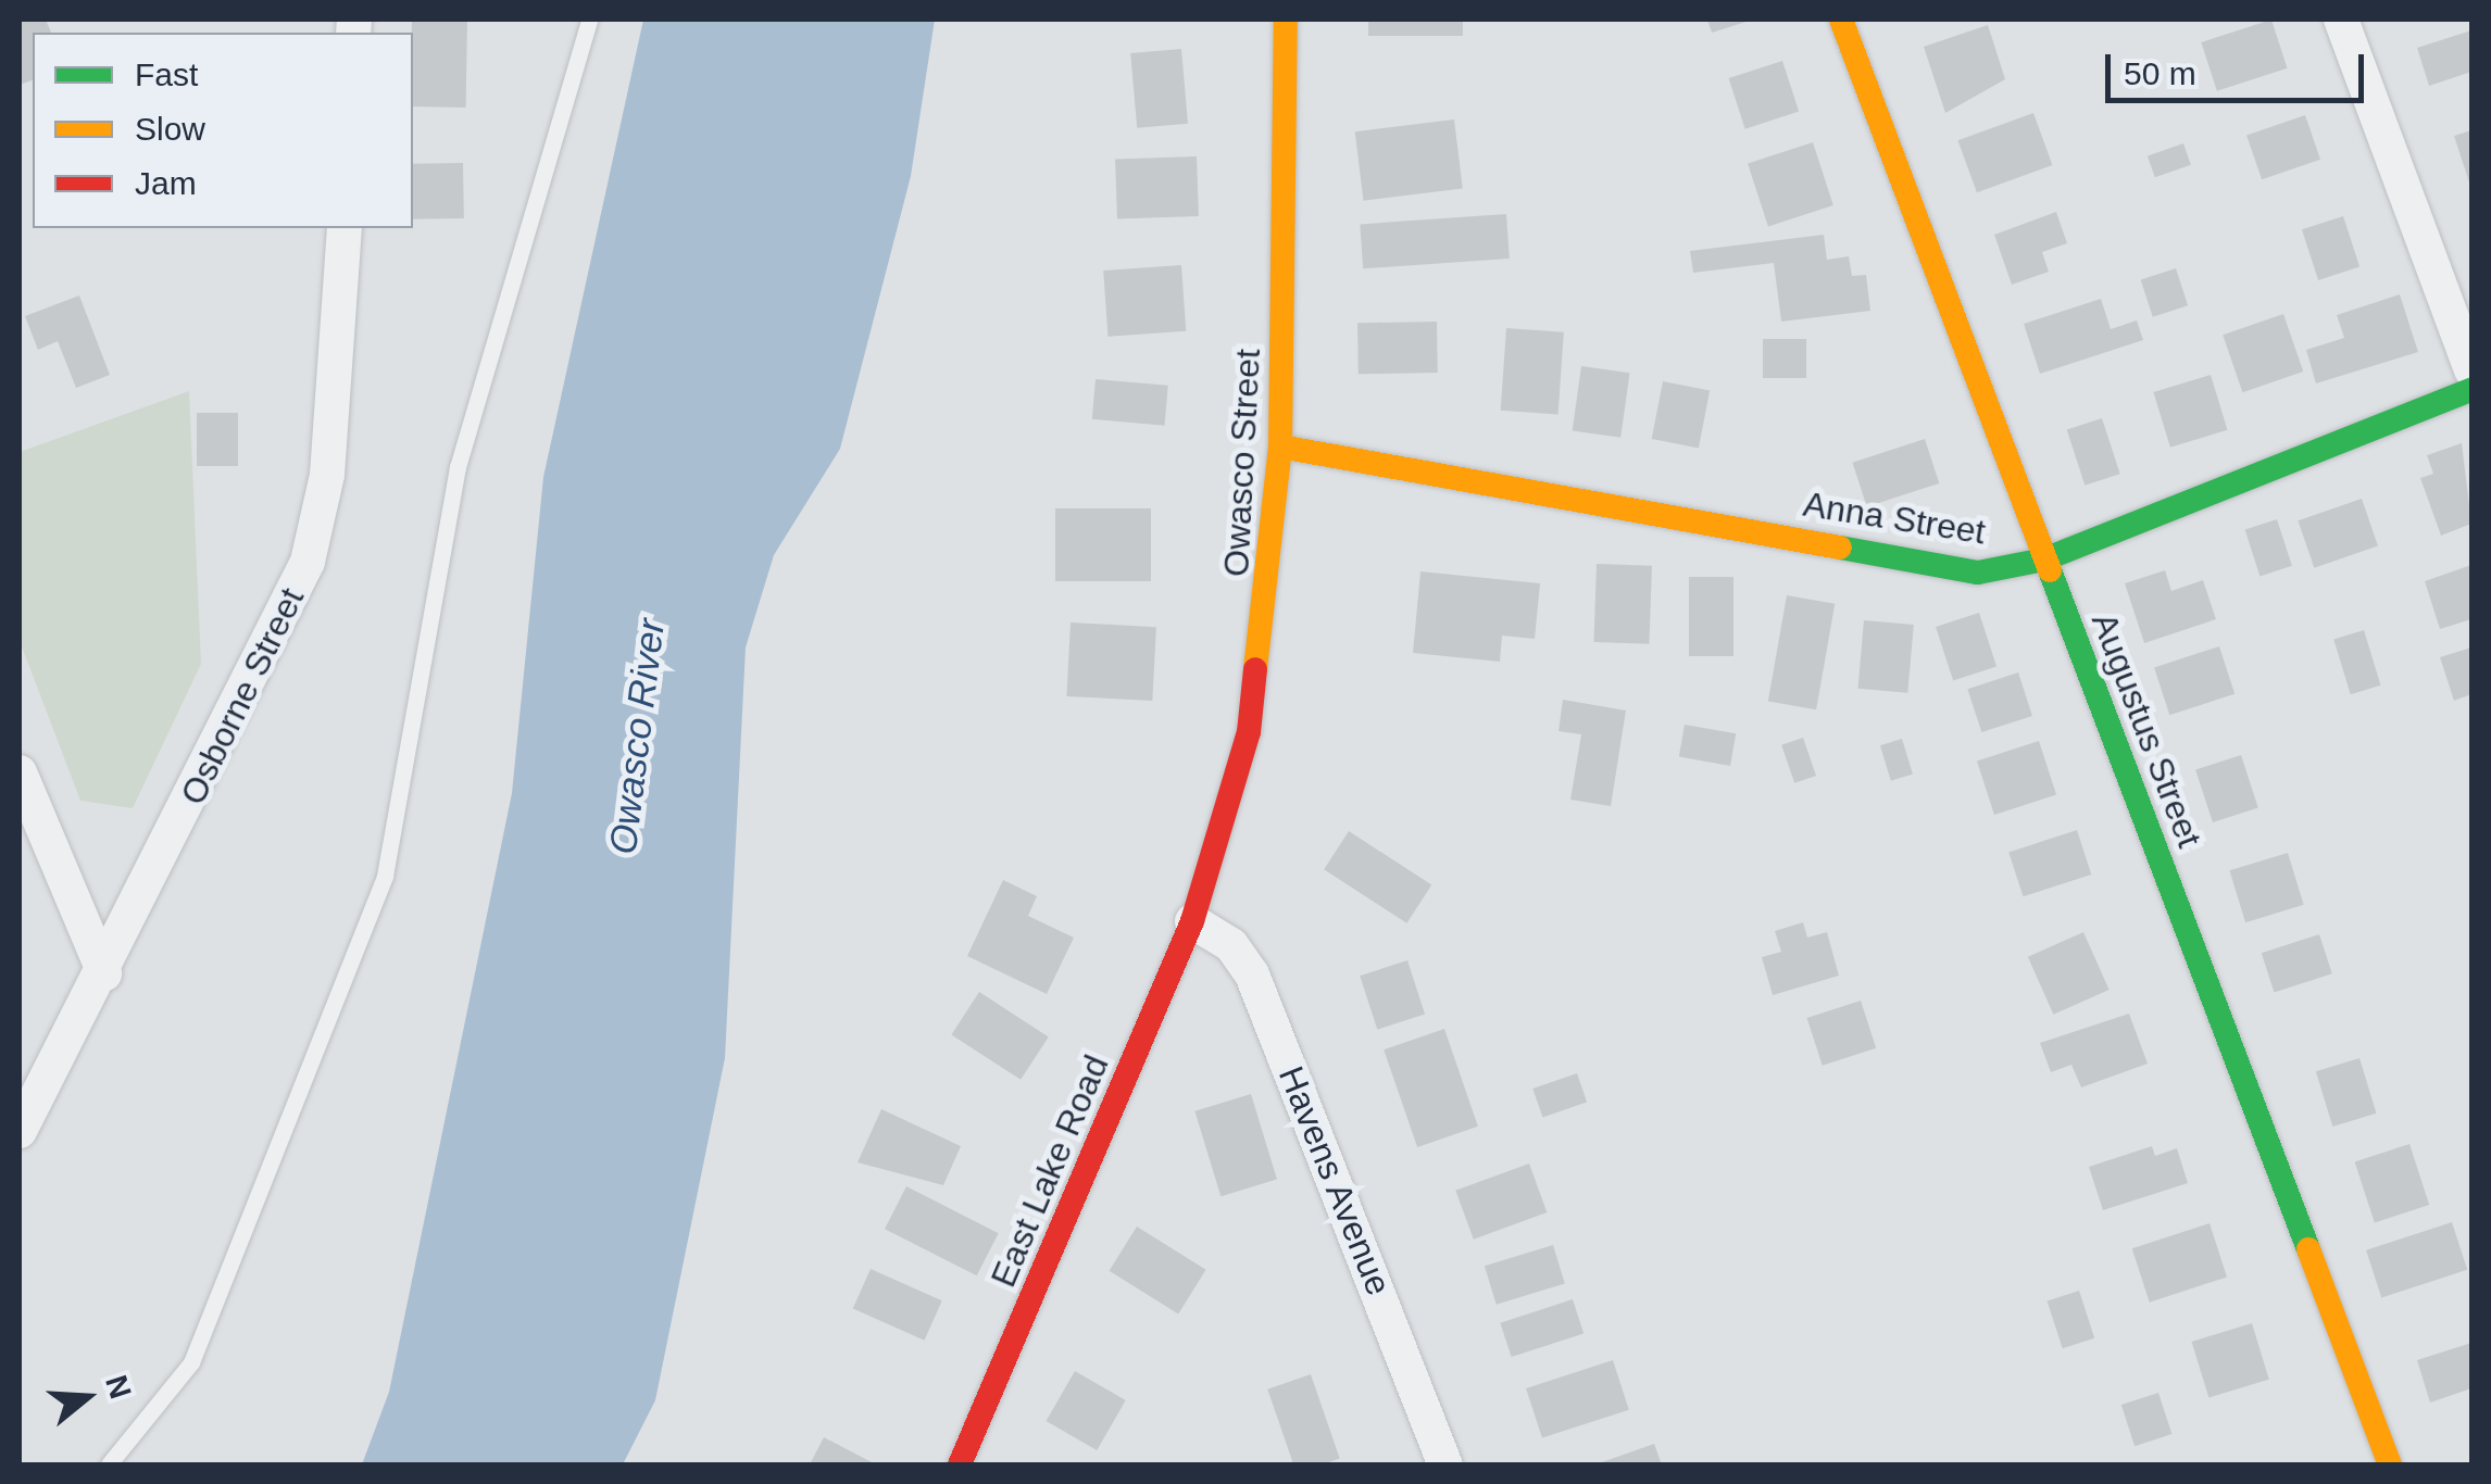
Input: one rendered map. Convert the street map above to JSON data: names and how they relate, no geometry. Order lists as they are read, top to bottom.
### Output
{
  "streets": {
    "street": [
      "Owasco Street",
      "Anna Street",
      "Osborne Street",
      "Augustus Street",
      "East Lake Road",
      "Havens Avenue"
    ]
  },
  "crossings": [
    ["Owasco Street", "Anna Street"],
    ["Owasco Street", "East Lake Road"],
    ["Owasco Street", "Havens Avenue"],
    ["Anna Street", "Augustus Street"],
    ["East Lake Road", "Havens Avenue"]
  ],
  "water": ["Owasco River"],
  "legend": ["Fast", "Slow", "Jam"],
  "scale_bar": "50 m",
  "north": "right"
}
